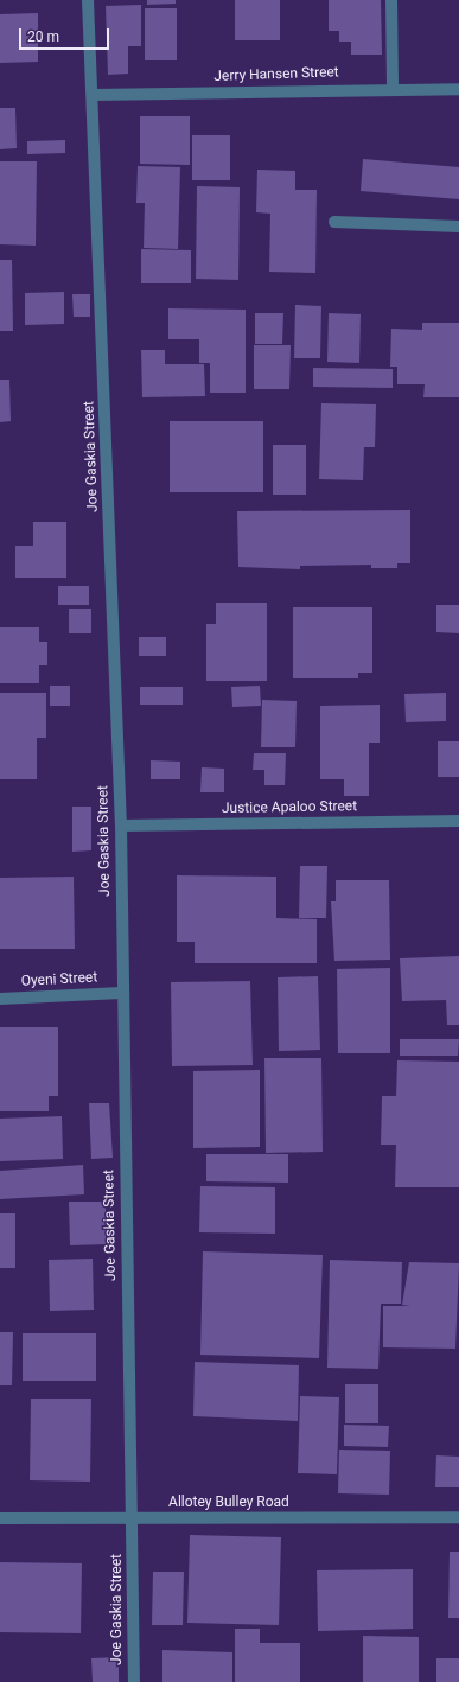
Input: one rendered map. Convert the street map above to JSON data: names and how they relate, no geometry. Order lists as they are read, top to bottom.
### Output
{
  "streets": {
    "street": [
      "Jerry Hansen Street",
      "Joe Gaskia Street",
      "Justice Apaloo Street",
      "Oyeni Street",
      "Allotey Bulley Road"
    ]
  },
  "crossings": [
    ["Jerry Hansen Street", "Joe Gaskia Street"],
    ["Joe Gaskia Street", "Justice Apaloo Street"],
    ["Joe Gaskia Street", "Oyeni Street"],
    ["Joe Gaskia Street", "Allotey Bulley Road"]
  ],
  "scale_bar": "20 m"
}
